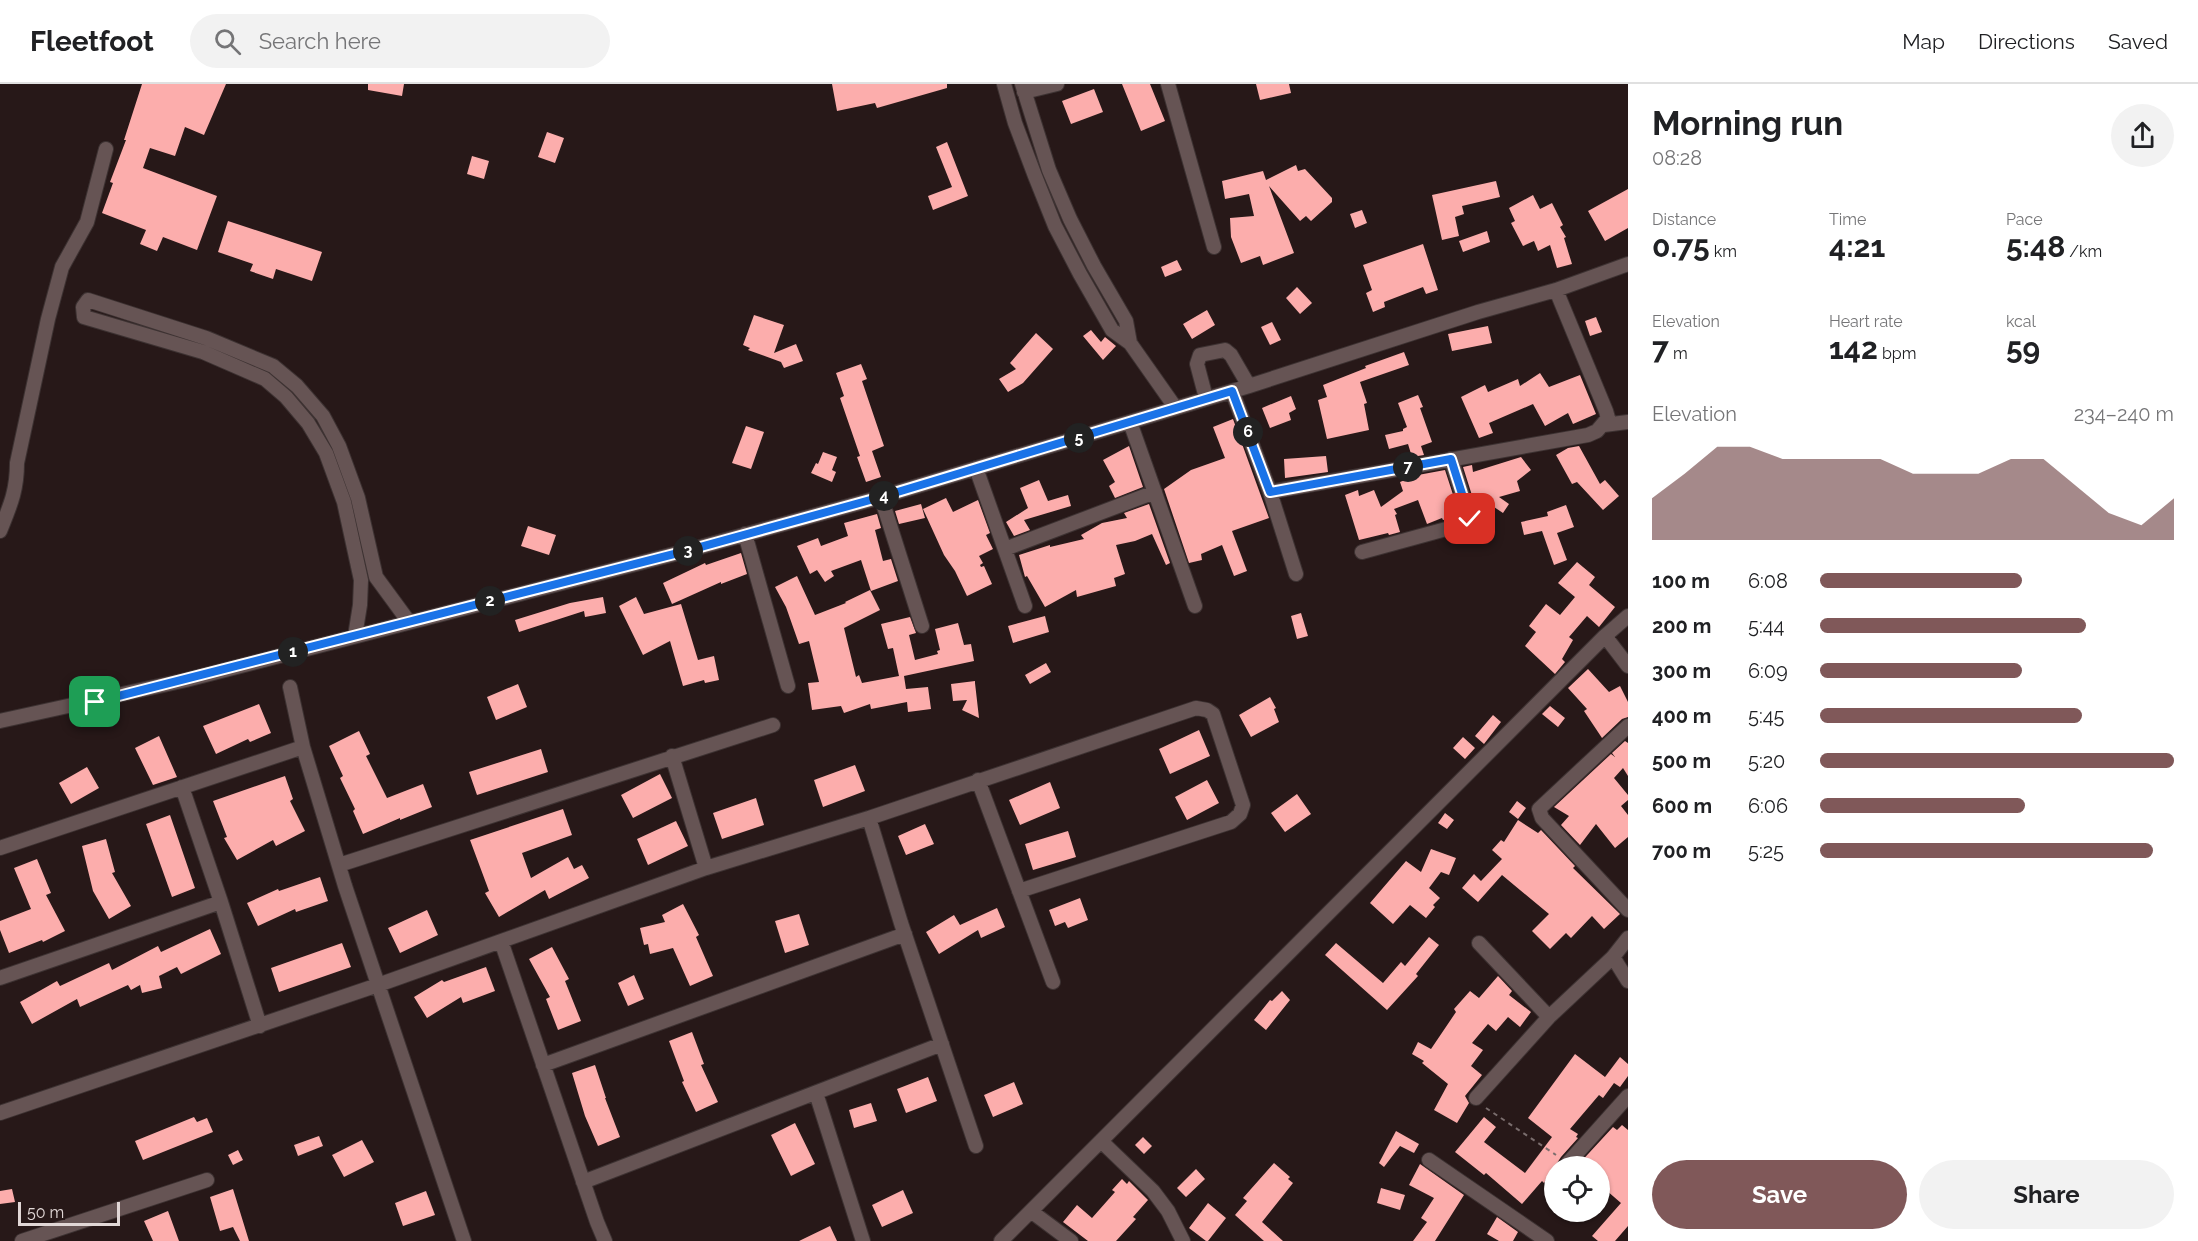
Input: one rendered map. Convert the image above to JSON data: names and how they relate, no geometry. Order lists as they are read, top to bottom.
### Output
{
  "scale_bar": "50 m",
  "page": {
    "header": "Fleetfoot",
    "search": "Search here",
    "nav": ["Map", "Directions", "Saved"],
    "heading": ["Morning run", "08:28"],
    "stats": [
      ["Distance", "0.75 km"],
      ["Time", "4:21"],
      ["Pace", "5:48 /km"],
      ["Elevation", "7 m"],
      ["Heart rate", "142 bpm"],
      ["kcal", "59"]
    ],
    "chart": ["Elevation", "234–240 m"],
    "pins": [
      "6",
      "5",
      "7",
      "4",
      "3",
      "2",
      "1"
    ],
    "list": [
      {
        "name": "100 m",
        "note": "6:08"
      },
      {
        "name": "200 m",
        "note": "5:44"
      },
      {
        "name": "300 m",
        "note": "6:09"
      },
      {
        "name": "400 m",
        "note": "5:45"
      },
      {
        "name": "500 m",
        "note": "5:20"
      },
      {
        "name": "600 m",
        "note": "6:06"
      },
      {
        "name": "700 m",
        "note": "5:25"
      }
    ],
    "buttons": ["Save", "Share"],
    "scale": "50 m"
  }
}
